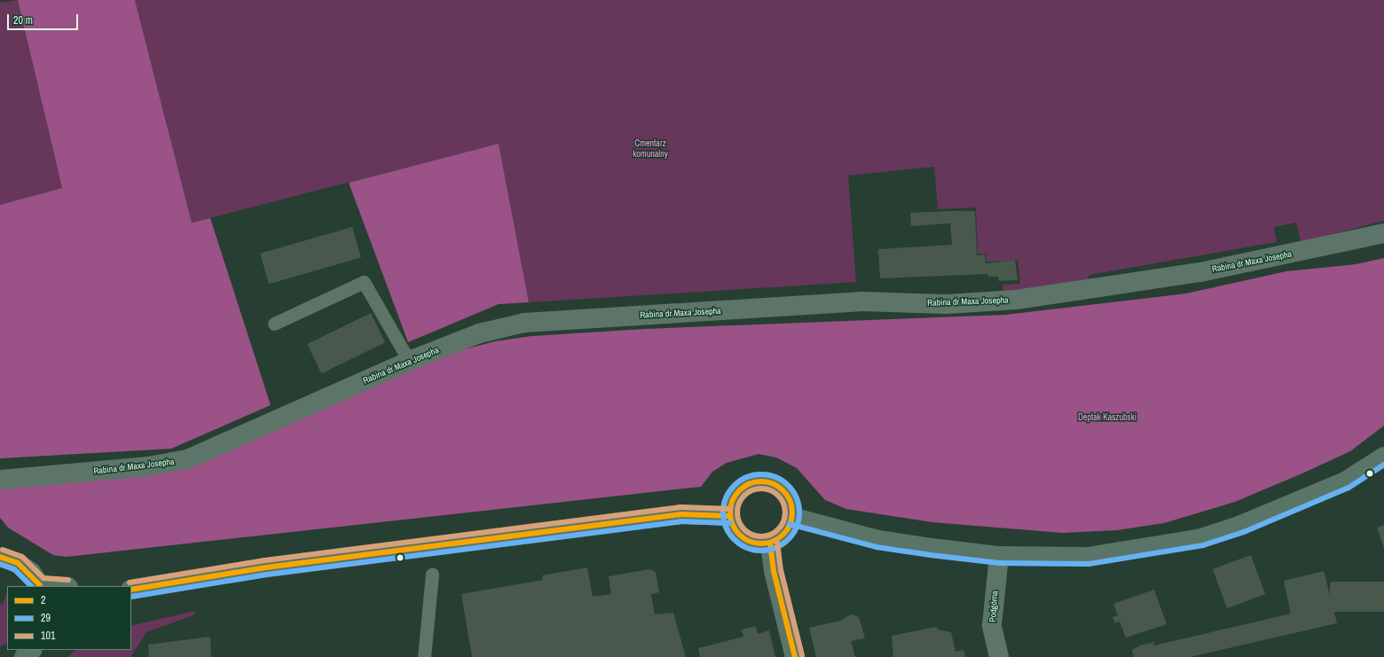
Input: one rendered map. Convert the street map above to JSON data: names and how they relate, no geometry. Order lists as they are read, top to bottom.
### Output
{
  "streets": {
    "street": ["Rabina dr Maxa Josepha", "Podgórna"]
  },
  "parks": ["Cmentarz komunalny", "Deptak Kaszubski"],
  "lines": ["transit line 29", "transit line 2", "transit line 101"],
  "legend": ["2", "29", "101"],
  "scale_bar": "20 m"
}
